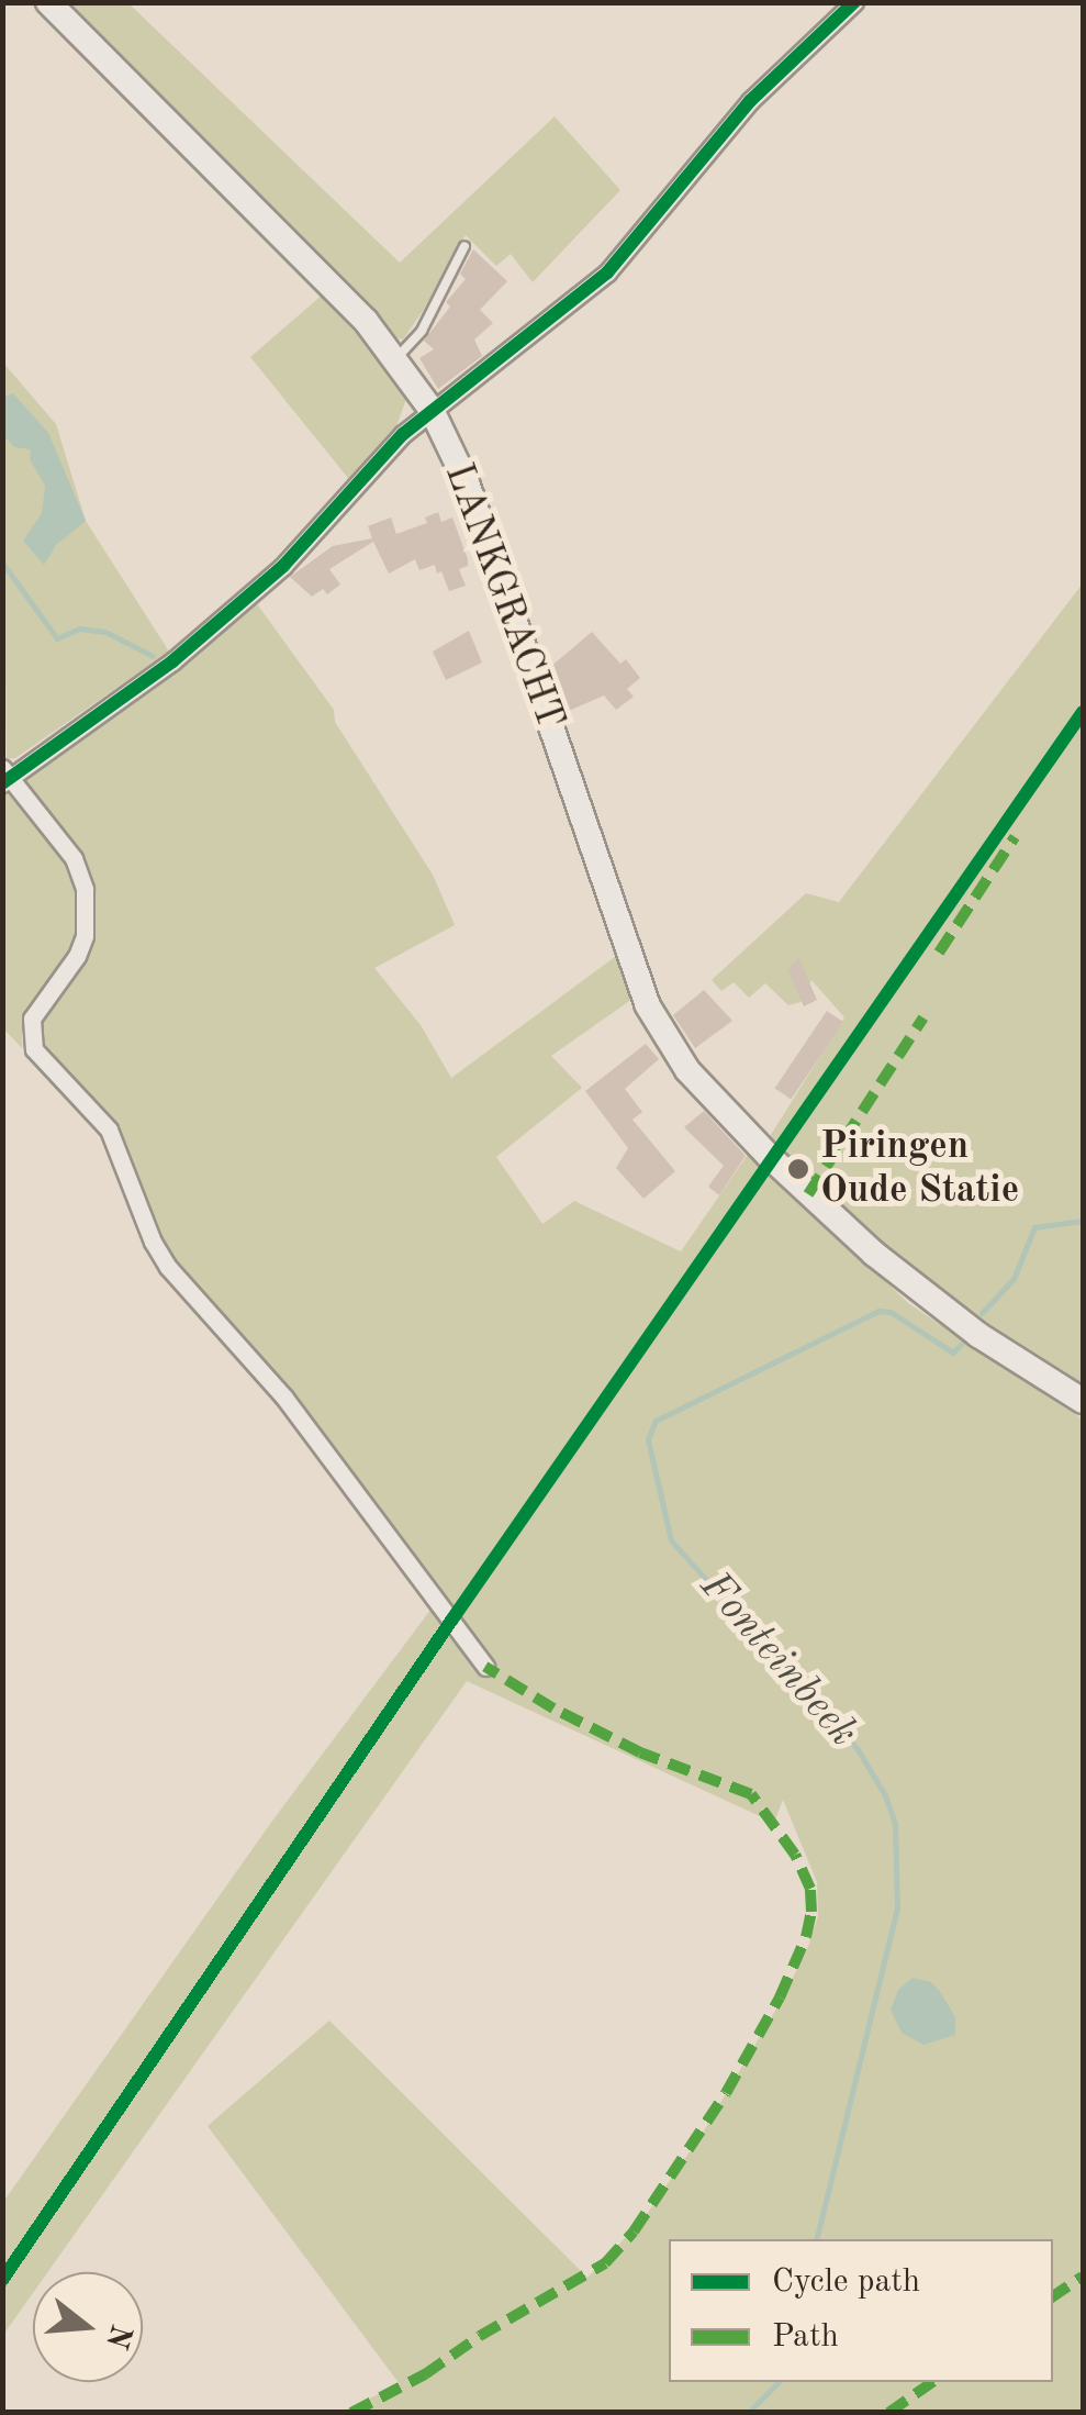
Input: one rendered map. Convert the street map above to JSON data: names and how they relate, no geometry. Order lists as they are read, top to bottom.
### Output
{
  "streets": {
    "street": ["LANKGRACHT"]
  },
  "water": ["Fonteinbeek"],
  "places": ["Piringen Oude Statie"],
  "legend": ["Cycle path", "Path"],
  "north": "right"
}
